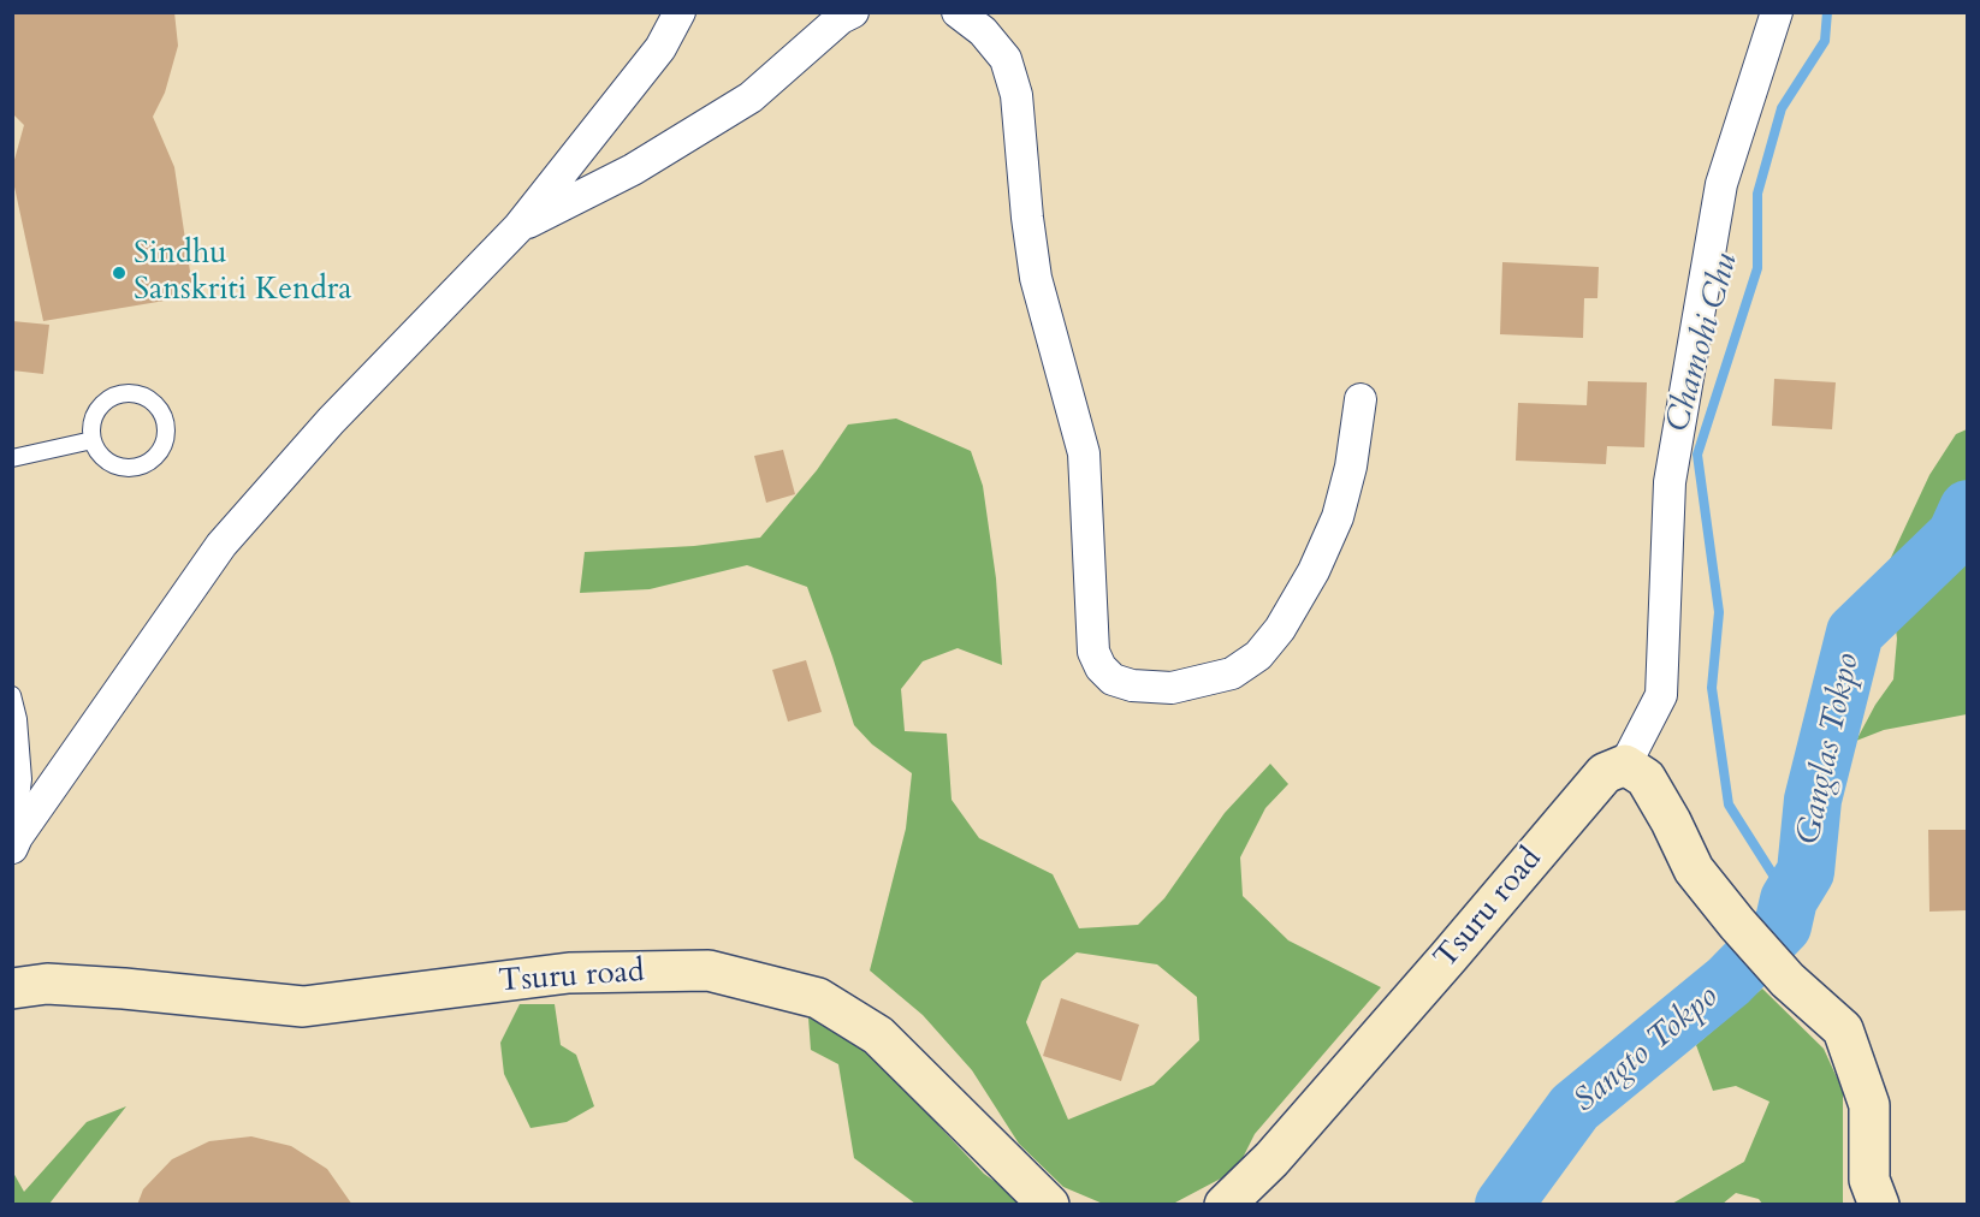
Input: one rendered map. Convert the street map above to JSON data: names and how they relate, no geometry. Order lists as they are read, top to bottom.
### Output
{
  "streets": {
    "main road": ["Tsuru road"]
  },
  "water": ["Chamohi Chu", "Ganglas Tokpo", "Sangto Tokpo"],
  "places": ["Sindhu Sanskriti Kendra"]
}
